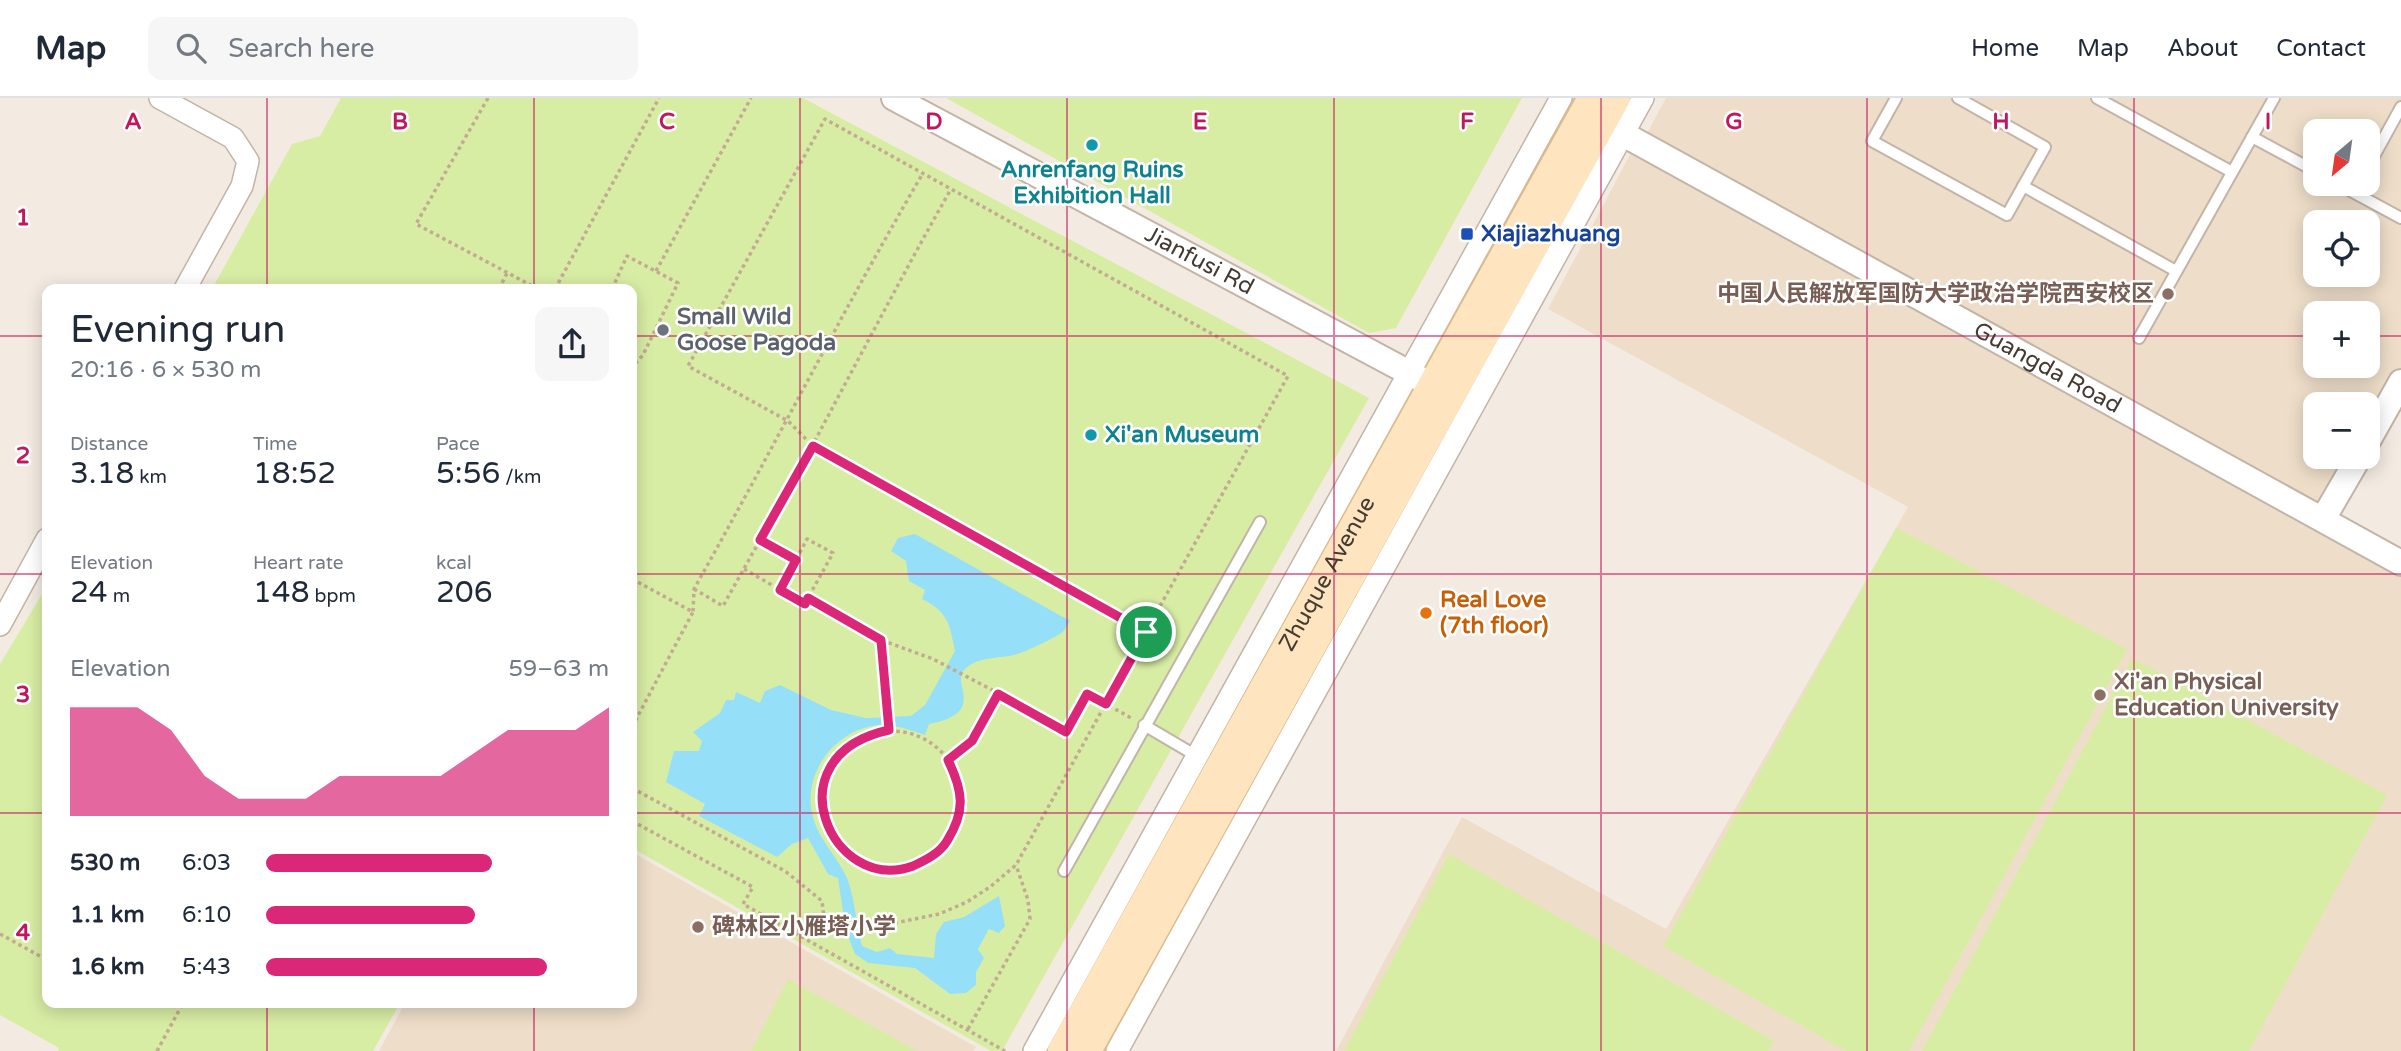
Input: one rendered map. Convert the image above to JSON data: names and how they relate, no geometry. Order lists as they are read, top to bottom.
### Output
{
  "streets": {
    "main road": ["Zhuque Avenue"],
    "street": ["Jianfusi Rd", "Guangda Road"]
  },
  "crossings": [
    ["Jianfusi Rd", "Zhuque Avenue"],
    ["Guangda Road", "Zhuque Avenue"]
  ],
  "places": {
    "other": [
      "Anrenfang Ruins Exhibition Hall",
      "中国人民解放军国防大学政治学院西安校区",
      "Small Wild Goose Pagoda",
      "Xi'an Museum",
      "Real Love (7th floor)",
      "Xi'an Physical Education University",
      "碑林区小雁塔小学"
    ],
    "transit": ["Xiajiazhuang"]
  },
  "north": "bottom left",
  "page": {
    "header": "Map",
    "search": "Search here",
    "nav": [
      "Home",
      "Map",
      "About",
      "Contact"
    ],
    "map_buttons": ["+", "−"],
    "heading": ["Evening run", "20:16 · 6 × 530 m"],
    "stats": [
      ["Distance", "3.18 km"],
      ["Time", "18:52"],
      ["Pace", "5:56 /km"],
      ["Elevation", "24 m"],
      ["Heart rate", "148 bpm"],
      ["kcal", "206"]
    ],
    "chart": ["Elevation", "59–63 m"],
    "list": [
      {
        "name": "530 m",
        "note": "6:03"
      },
      {
        "name": "1.1 km",
        "note": "6:10"
      },
      {
        "name": "1.6 km",
        "note": "5:43"
      }
    ]
  },
  "grid": {
    "columns": [
      "A",
      "B",
      "C",
      "D",
      "E",
      "F",
      "G",
      "H",
      "I"
    ],
    "rows": [
      "1",
      "2",
      "3",
      "4"
    ]
  }
}
